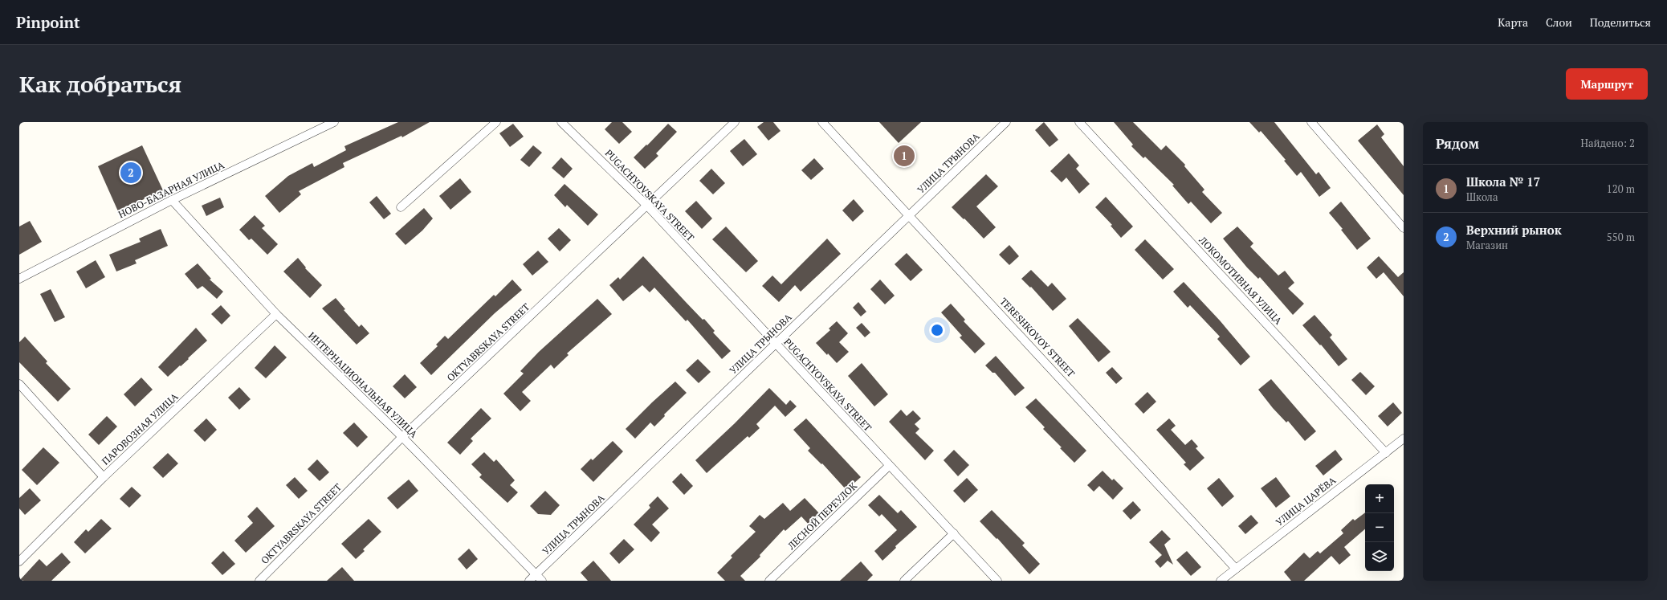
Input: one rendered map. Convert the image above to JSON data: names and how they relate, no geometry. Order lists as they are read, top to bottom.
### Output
{
  "streets": {
    "street": [
      "УЛИЦА ТРЫНОВА",
      "НОВО-БАЗАРНАЯ УЛИЦА",
      "PUGACHYOVSKAYA STREET",
      "ЛОКОМОТИВНАЯ УЛИЦА",
      "TERESHKOVOY STREET",
      "OKTYABRSKAYA STREET",
      "ИНТЕРНАЦИОНАЛЬНАЯ УЛИЦА",
      "ПАРОВОЗНАЯ УЛИЦА",
      "УЛИЦА ЦАРЁВА",
      "ЛЕСНОЙ ПЕРЕУЛОК"
    ]
  },
  "crossings": [
    ["УЛИЦА ТРЫНОВА", "PUGACHYOVSKAYA STREET"],
    ["УЛИЦА ТРЫНОВА", "TERESHKOVOY STREET"],
    ["УЛИЦА ТРЫНОВА", "ИНТЕРНАЦИОНАЛЬНАЯ УЛИЦА"],
    ["НОВО-БАЗАРНАЯ УЛИЦА", "ИНТЕРНАЦИОНАЛЬНАЯ УЛИЦА"],
    ["PUGACHYOVSKAYA STREET", "OKTYABRSKAYA STREET"],
    ["PUGACHYOVSKAYA STREET", "ЛЕСНОЙ ПЕРЕУЛОК"],
    ["ЛОКОМОТИВНАЯ УЛИЦА", "УЛИЦА ЦАРЁВА"],
    ["TERESHKOVOY STREET", "УЛИЦА ЦАРЁВА"],
    ["OKTYABRSKAYA STREET", "ИНТЕРНАЦИОНАЛЬНАЯ УЛИЦА"],
    ["ИНТЕРНАЦИОНАЛЬНАЯ УЛИЦА", "ПАРОВОЗНАЯ УЛИЦА"]
  ],
  "page": {
    "header": "Pinpoint",
    "nav": ["Карта", "Слои", "Поделиться"],
    "buttons": "Маршрут",
    "title": "Как добраться",
    "heading": ["Рядом", "Найдено: 2"],
    "pins": ["1", "2"],
    "list": [
      {
        "mark": "1",
        "name": "Школа № 17",
        "note": "Школа",
        "value": "120 m"
      },
      {
        "mark": "2",
        "name": "Верхний рынок",
        "note": "Магазин",
        "value": "550 m"
      }
    ],
    "map_buttons": ["+", "−"]
  }
}
